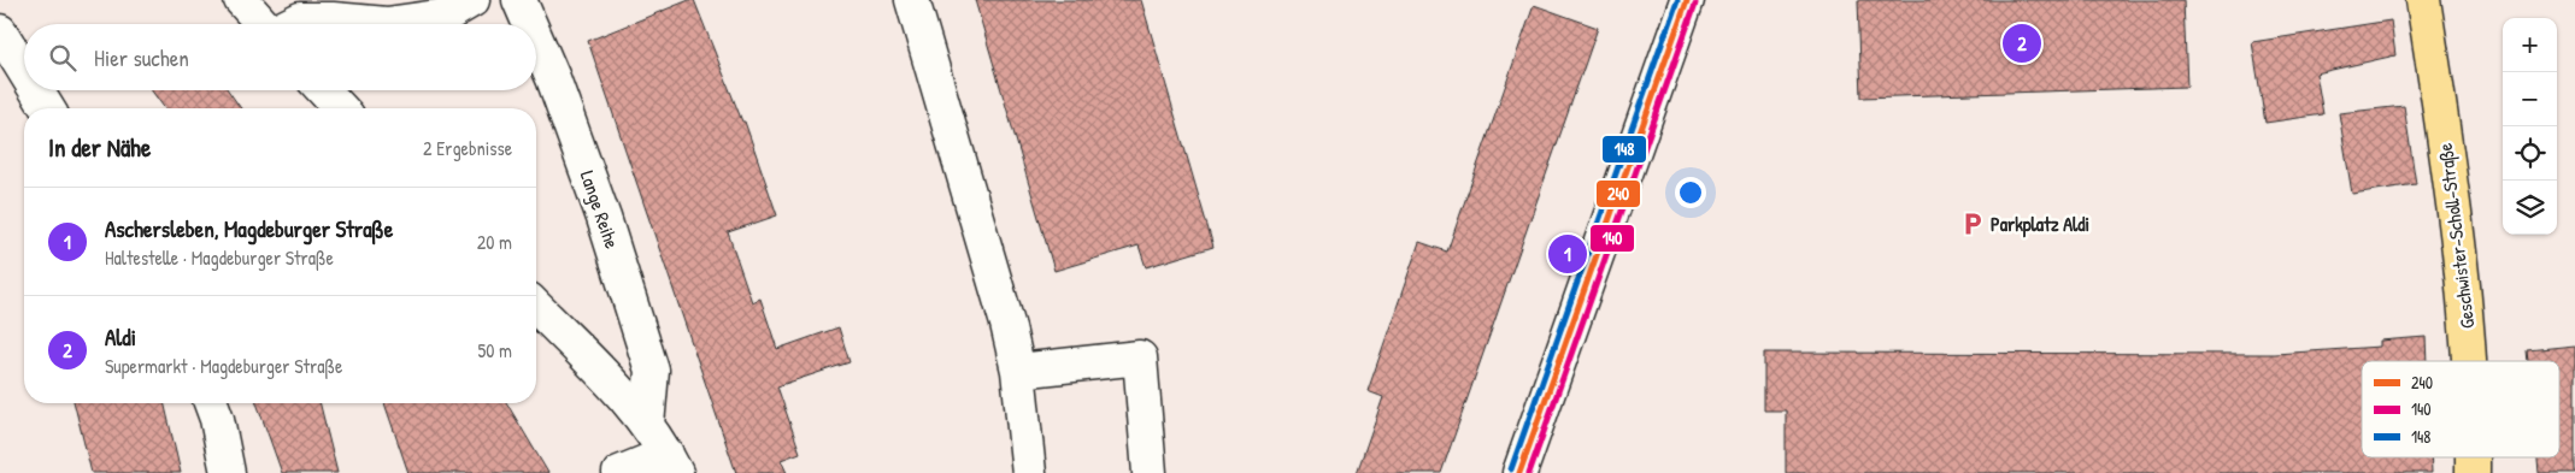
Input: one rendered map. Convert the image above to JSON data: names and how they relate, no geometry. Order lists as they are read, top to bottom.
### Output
{
  "streets": {
    "main road": ["Geschwister-Scholl-Straße"],
    "street": ["Lange Reihe"]
  },
  "places": {
    "parking": ["Parkplatz Aldi"]
  },
  "lines": ["transit line 240", "transit line 148", "transit line 140"],
  "legend": ["240", "140", "148"],
  "page": {
    "map_buttons": ["+", "−"],
    "pins": ["2", "1"],
    "search": "Hier suchen",
    "heading": ["In der Nähe", "2 Ergebnisse"],
    "list": [
      {
        "mark": "1",
        "name": "Aschersleben, Magdeburger Straße",
        "note": "Haltestelle · Magdeburger Straße",
        "value": "20 m"
      },
      {
        "mark": "2",
        "name": "Aldi",
        "note": "Supermarkt · Magdeburger Straße",
        "value": "50 m"
      }
    ]
  }
}
